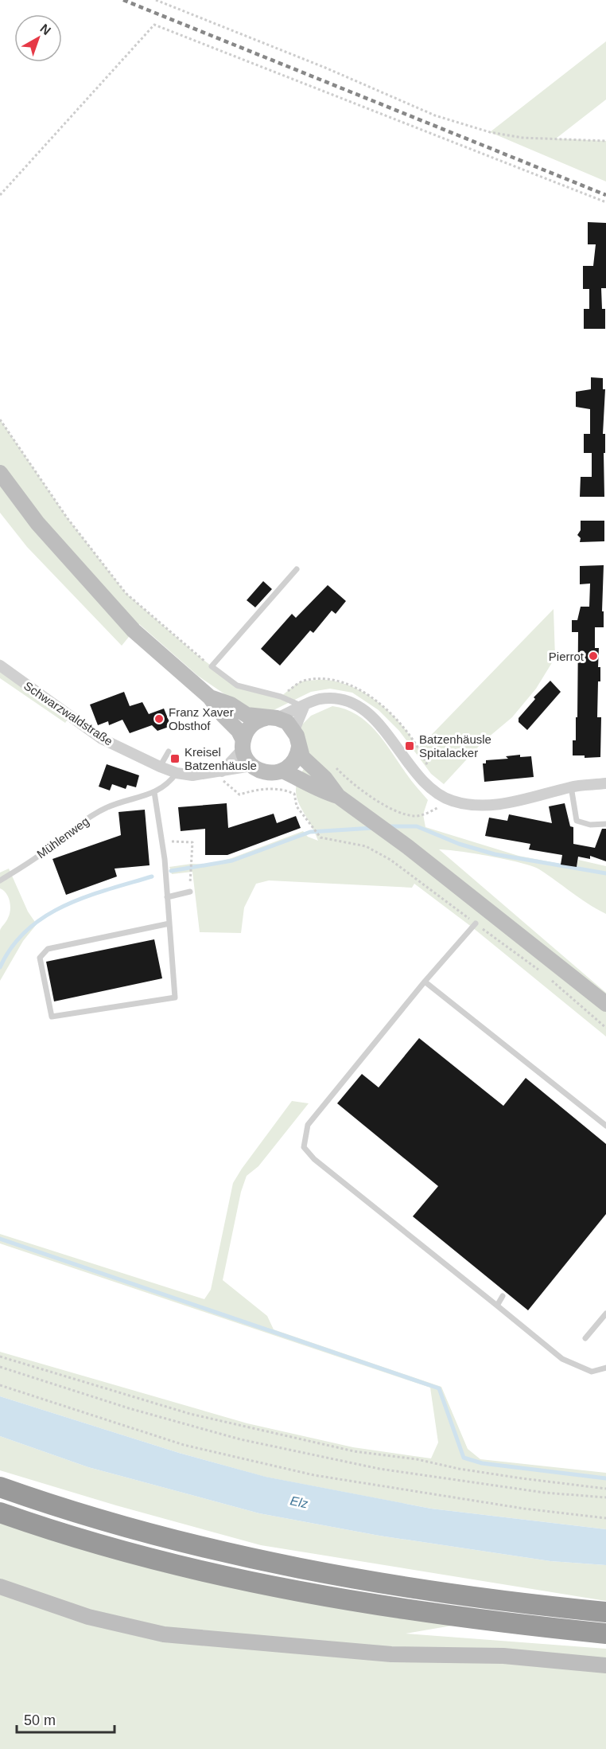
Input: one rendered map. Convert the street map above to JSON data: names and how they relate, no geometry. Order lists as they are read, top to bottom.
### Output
{
  "streets": {
    "street": ["Schwarzwaldstraße"],
    "lane": ["Mühlenweg"]
  },
  "crossings": [
    ["Schwarzwaldstraße", "Mühlenweg"]
  ],
  "water": ["Elz"],
  "places": {
    "other": ["Pierrot", "Franz Xaver Obsthof"],
    "transit": ["Batzenhäusle Spitalacker", "Kreisel Batzenhäusle"]
  },
  "scale_bar": "50 m",
  "north": "top right"
}
